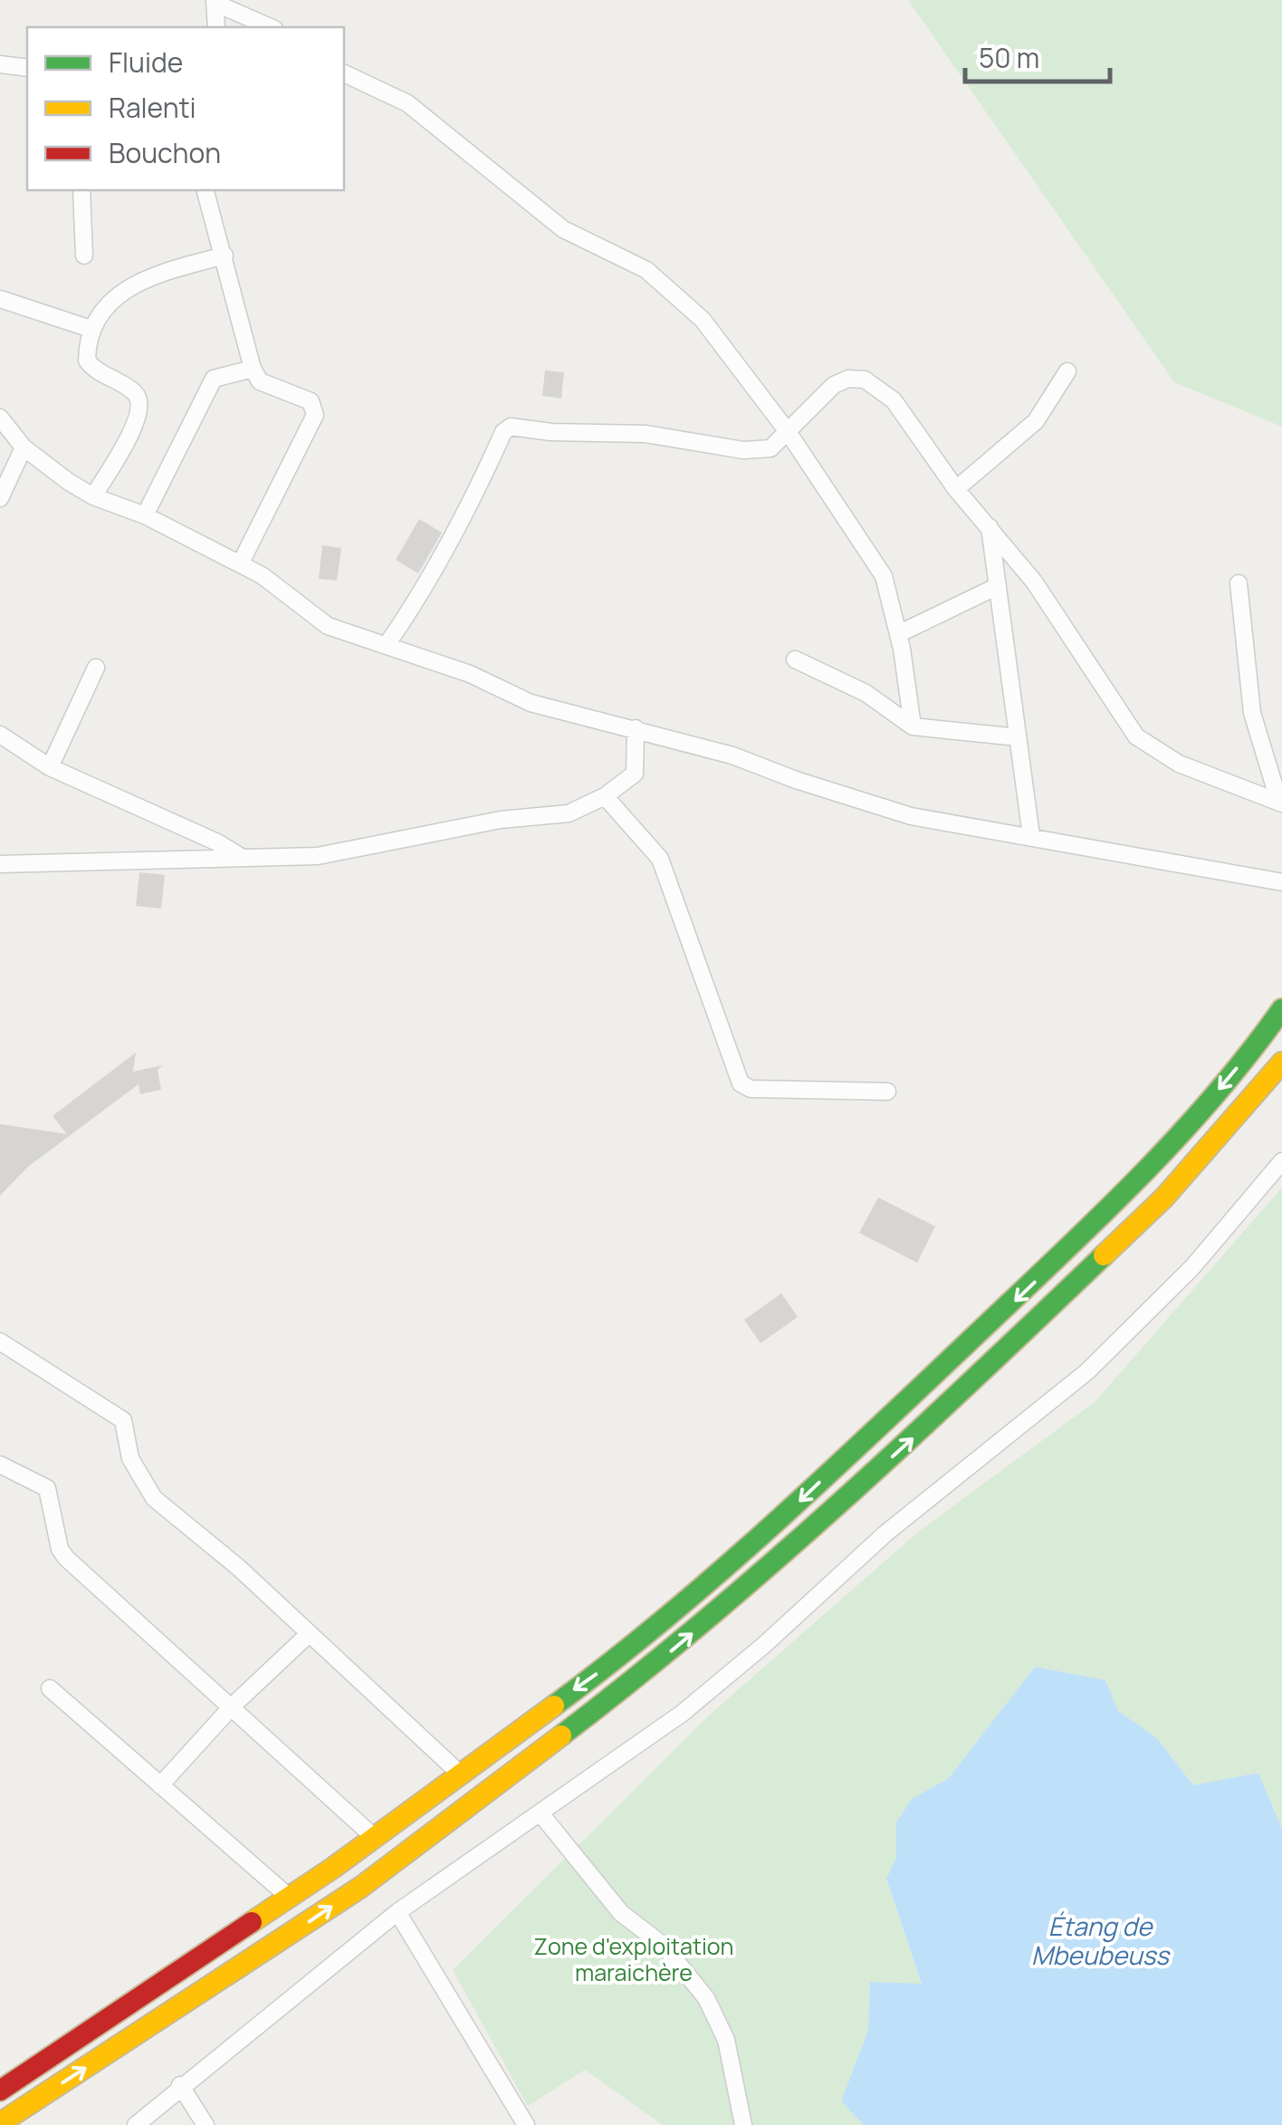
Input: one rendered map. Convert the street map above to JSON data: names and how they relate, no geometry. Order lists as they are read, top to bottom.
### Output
{
  "water": ["Étang de Mbeubeuss"],
  "parks": ["Zone d'exploitation maraichère"],
  "legend": ["Fluide", "Ralenti", "Bouchon"],
  "scale_bar": "50 m"
}
